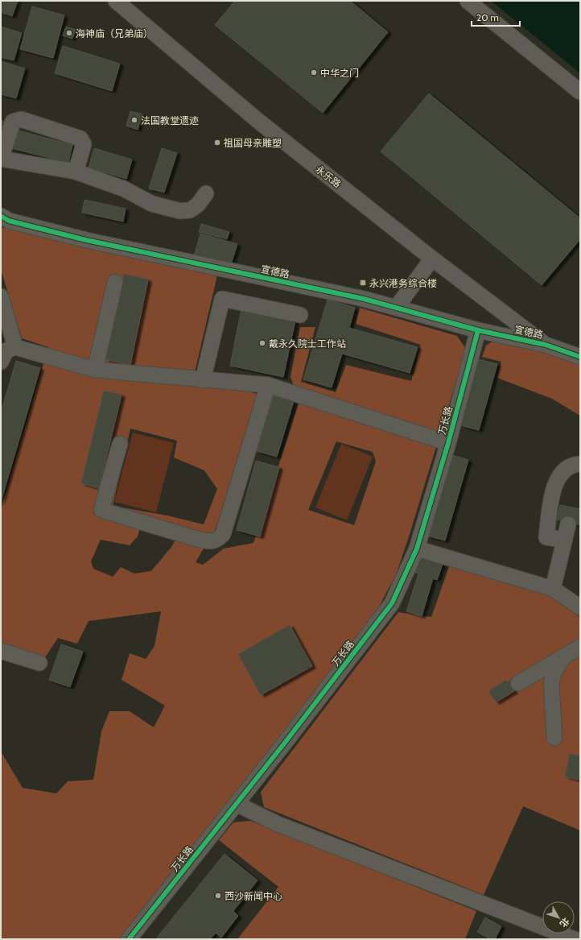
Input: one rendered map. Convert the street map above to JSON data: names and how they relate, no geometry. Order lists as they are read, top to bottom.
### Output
{
  "streets": {
    "street": ["永乐路", "宣德路", "万长路"]
  },
  "crossings": [
    ["永乐路", "宣德路"],
    ["宣德路", "万长路"]
  ],
  "places": {
    "other": [
      "海神庙（兄弟庙）",
      "中华之门",
      "法国教堂遗迹",
      "祖国母亲雕塑",
      "戴永久院士工作站",
      "西沙新闻中心"
    ],
    "transit": ["永兴港务综合楼"]
  },
  "scale_bar": "20 m",
  "north": "bottom right"
}
